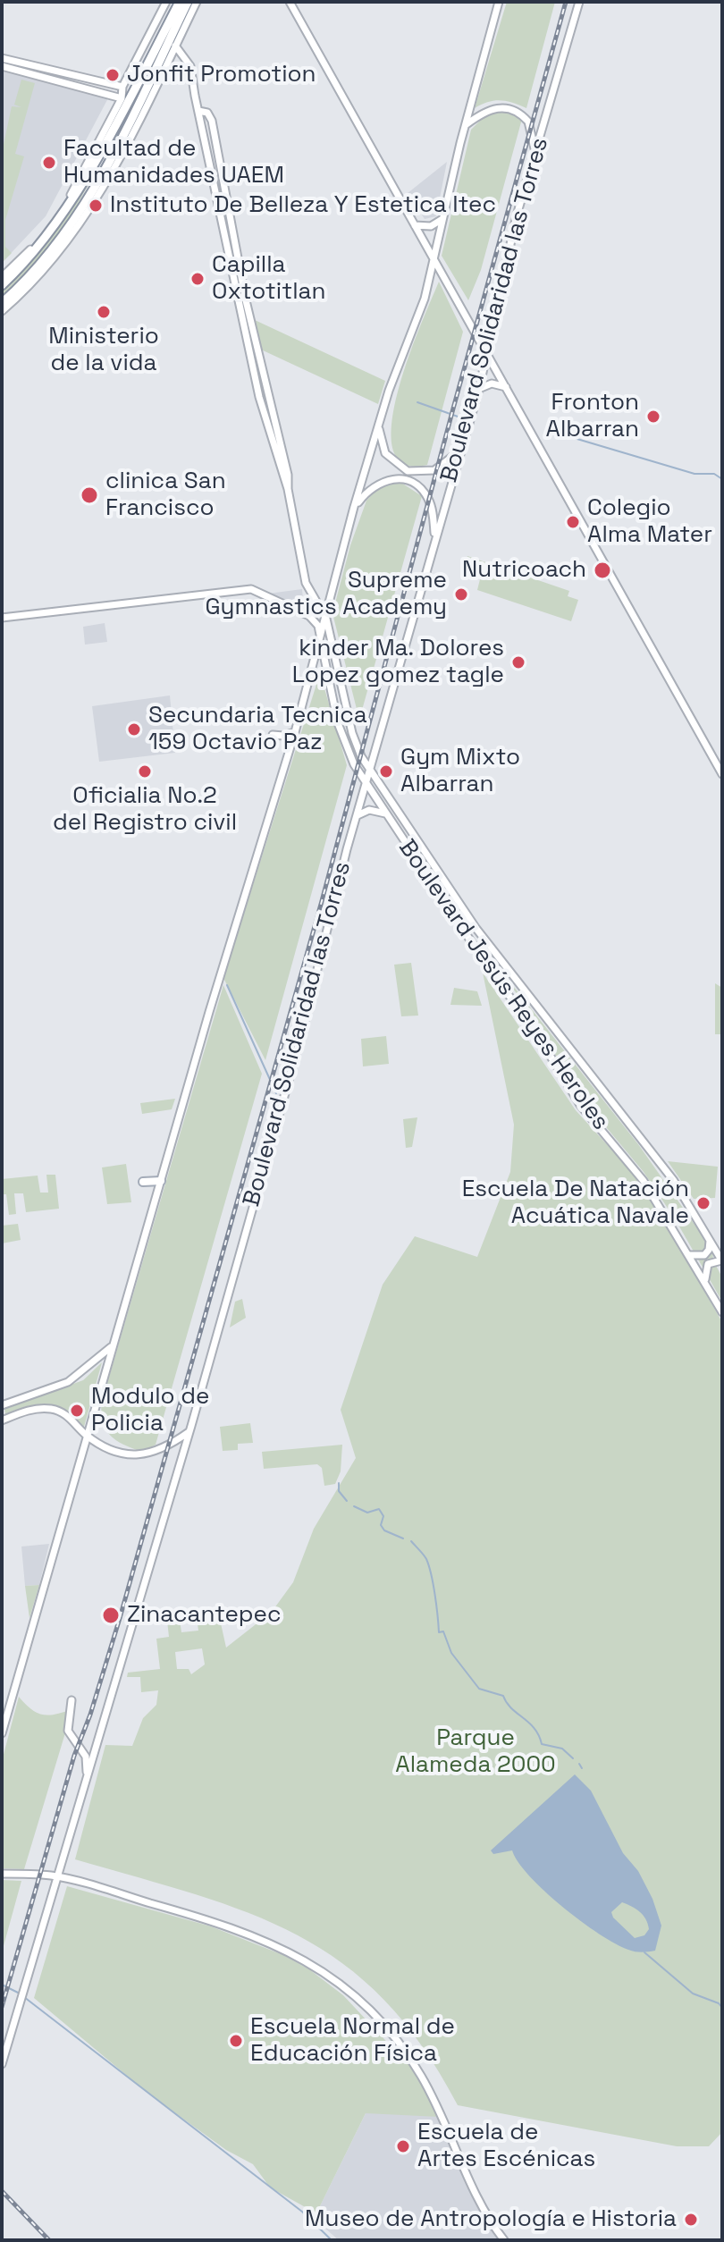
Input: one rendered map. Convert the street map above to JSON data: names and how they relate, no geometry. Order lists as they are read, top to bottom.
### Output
{
  "streets": {
    "main road": ["Boulevard Solidaridad las Torres", "Boulevard Jesús Reyes Heroles"]
  },
  "crossings": [
    ["Boulevard Solidaridad las Torres", "Boulevard Jesús Reyes Heroles"]
  ],
  "parks": ["Parque Alameda 2000"],
  "places": [
    "Jonfit Promotion",
    "Facultad de Humanidades UAEM",
    "Instituto De Belleza Y Estetica Itec",
    "Capilla Oxtotitlan",
    "Ministerio de la vida",
    "Fronton Albarran",
    "clinica San Francisco",
    "Colegio Alma Mater",
    "Nutricoach",
    "Supreme Gymnastics Academy",
    "kinder Ma. Dolores Lopez gomez tagle",
    "Secundaria Tecnica 159 Octavio Paz",
    "Oficialia No.2 del Registro civil",
    "Gym Mixto Albarran",
    "Escuela De Natación Acuática Navale",
    "Modulo de Policia",
    "Zinacantepec",
    "Escuela Normal de Educación Física",
    "Escuela de Artes Escénicas",
    "Museo de Antropología e Historia"
  ]
}
